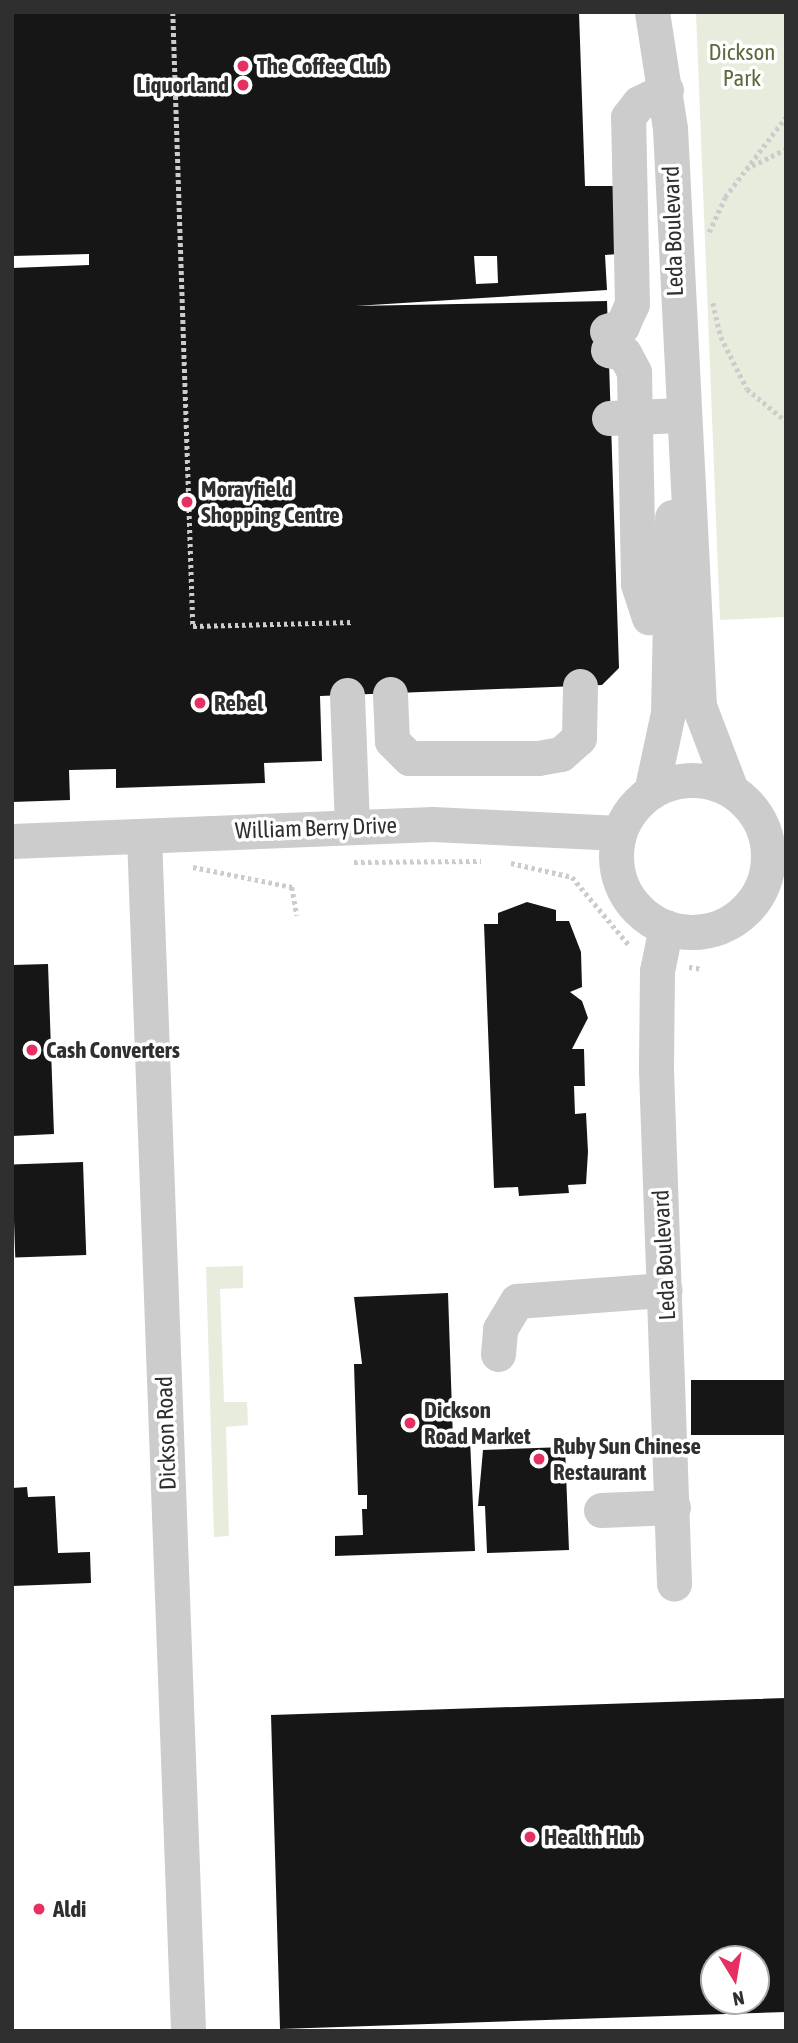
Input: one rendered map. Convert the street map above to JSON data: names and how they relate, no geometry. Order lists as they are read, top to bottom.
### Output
{
  "streets": {
    "street": ["Leda Boulevard", "William Berry Drive", "Dickson Road"]
  },
  "crossings": [
    ["Leda Boulevard", "William Berry Drive"],
    ["William Berry Drive", "Dickson Road"]
  ],
  "parks": ["Dickson Park"],
  "places": [
    "The Coffee Club",
    "Liquorland",
    "Morayfield Shopping Centre",
    "Rebel",
    "Cash Converters",
    "Dickson Road Market",
    "Ruby Sun Chinese Restaurant",
    "Health Hub",
    "Aldi"
  ],
  "north": "bottom"
}
